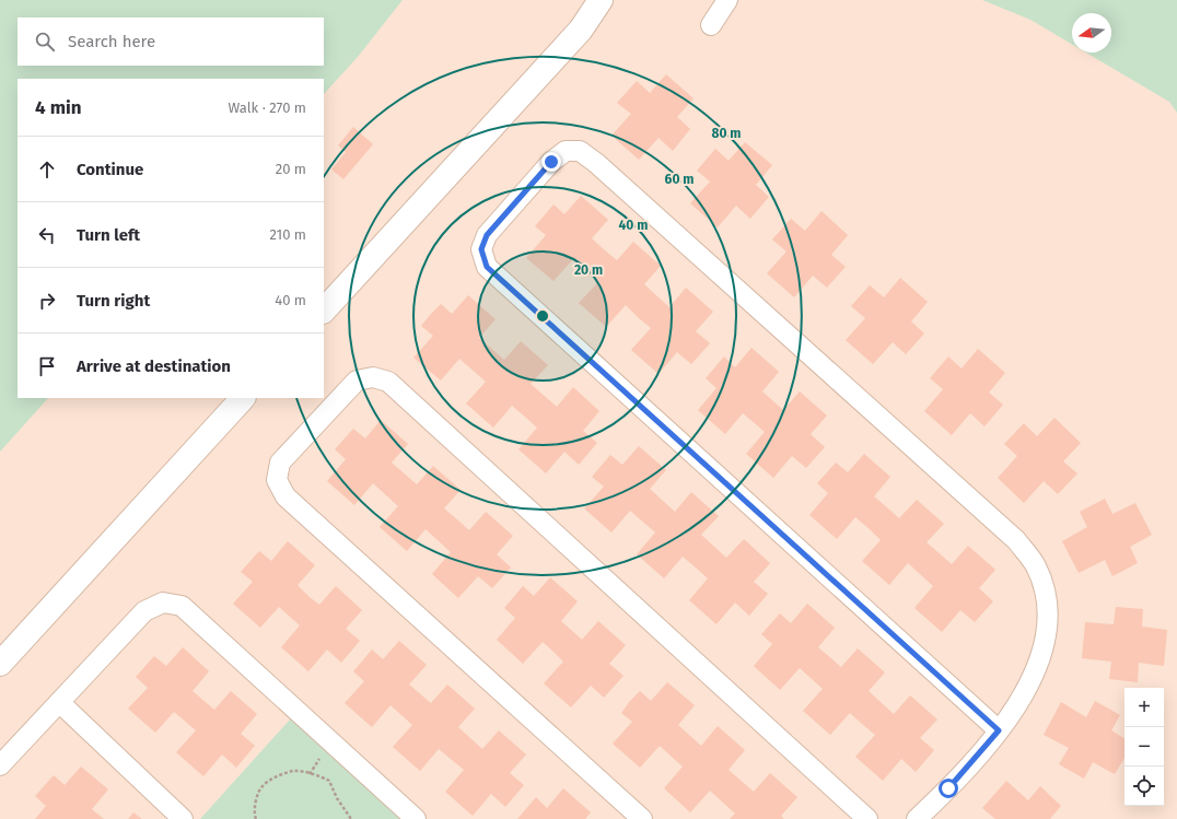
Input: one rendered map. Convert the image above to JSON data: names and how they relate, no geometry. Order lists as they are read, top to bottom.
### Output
{
  "north": "left",
  "page": {
    "search": "Search here",
    "heading": ["4 min", "Walk · 270 m"],
    "list": [
      ["Continue", "20 m"],
      ["Turn left", "210 m"],
      ["Turn right", "40 m"],
      "Arrive at destination"
    ],
    "map_buttons": ["+", "−"]
  },
  "rings": [
    "80 m",
    "60 m",
    "40 m",
    "20 m"
  ]
}
